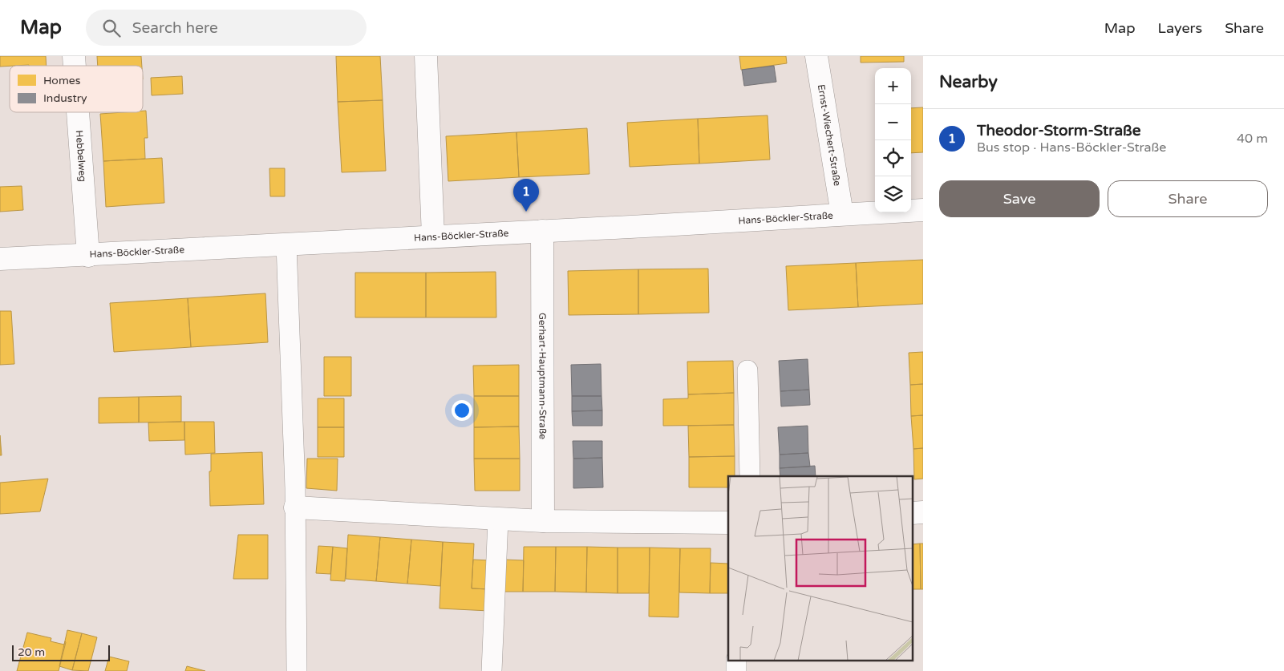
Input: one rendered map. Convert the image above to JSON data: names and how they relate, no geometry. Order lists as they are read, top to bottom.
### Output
{
  "streets": {
    "street": [
      "Ernst-Wiechert-Straße",
      "Hebbelweg",
      "Hans-Böckler-Straße",
      "Gerhart-Hauptmann-Straße"
    ]
  },
  "crossings": [
    ["Ernst-Wiechert-Straße", "Hans-Böckler-Straße"],
    ["Hebbelweg", "Hans-Böckler-Straße"],
    ["Hans-Böckler-Straße", "Gerhart-Hauptmann-Straße"]
  ],
  "legend": ["Homes", "Industry"],
  "scale_bar": "20 m",
  "page": {
    "header": "Map",
    "search": "Search here",
    "nav": ["Map", "Layers", "Share"],
    "heading": "Nearby",
    "map_buttons": ["+", "−"],
    "list": [
      {
        "mark": "1",
        "name": "Theodor-Storm-Straße",
        "note": "Bus stop · Hans-Böckler-Straße",
        "value": "40 m"
      }
    ],
    "buttons": ["Save", "Share"],
    "pins": "1",
    "scale": "20 m"
  }
}
